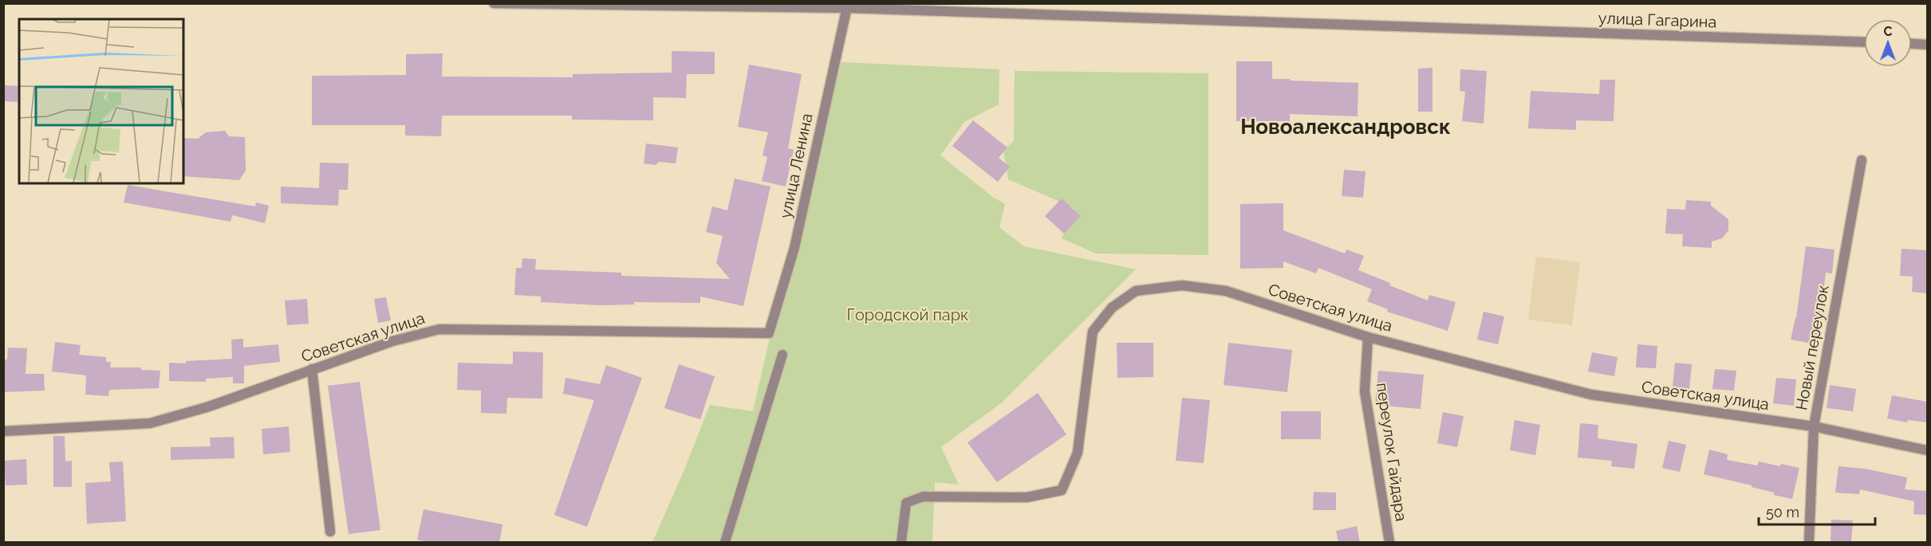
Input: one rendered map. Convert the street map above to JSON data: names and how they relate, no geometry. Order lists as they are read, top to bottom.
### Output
{
  "streets": {
    "street": [
      "улица Гагарина",
      "улица Ленина",
      "Советская улица",
      "Новый переулок",
      "переулок Гайдара"
    ]
  },
  "crossings": [
    ["улица Гагарина", "улица Ленина"],
    ["улица Ленина", "Советская улица"],
    ["Советская улица", "Новый переулок"],
    ["Советская улица", "переулок Гайдара"]
  ],
  "districts": ["Новоалександровск"],
  "parks": ["Городской парк"],
  "scale_bar": "50 m",
  "north": "top"
}
